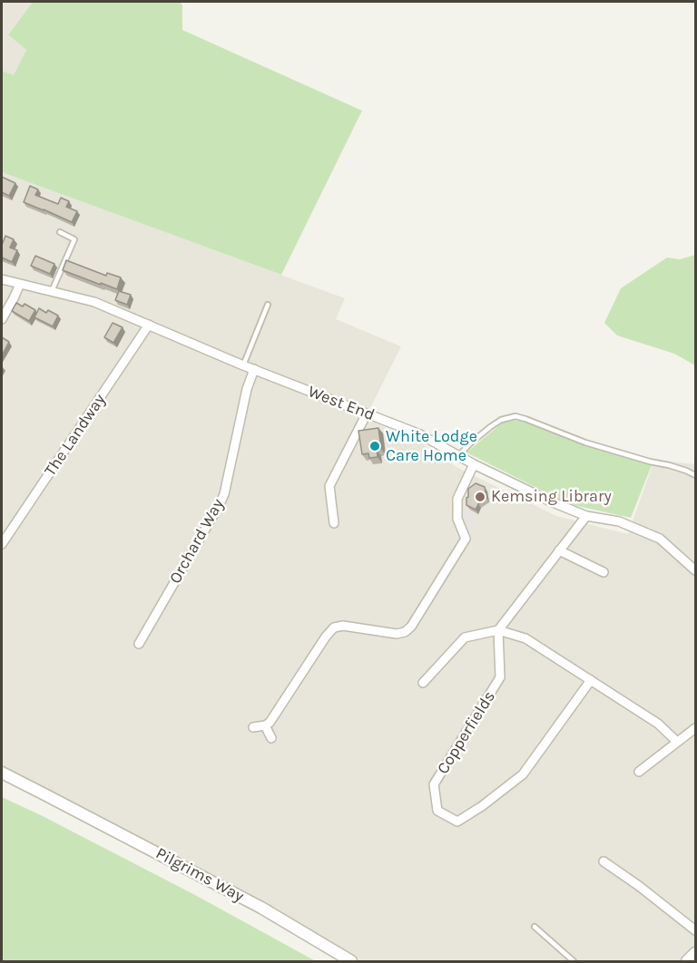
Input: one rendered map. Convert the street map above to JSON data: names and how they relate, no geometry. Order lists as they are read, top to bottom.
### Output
{
  "streets": {
    "street": [
      "West End",
      "The Landway",
      "Orchard Way",
      "Copperfields",
      "Pilgrims Way"
    ]
  },
  "crossings": [
    ["West End", "The Landway"],
    ["West End", "Orchard Way"]
  ],
  "places": ["White Lodge Care Home", "Kemsing Library"]
}
